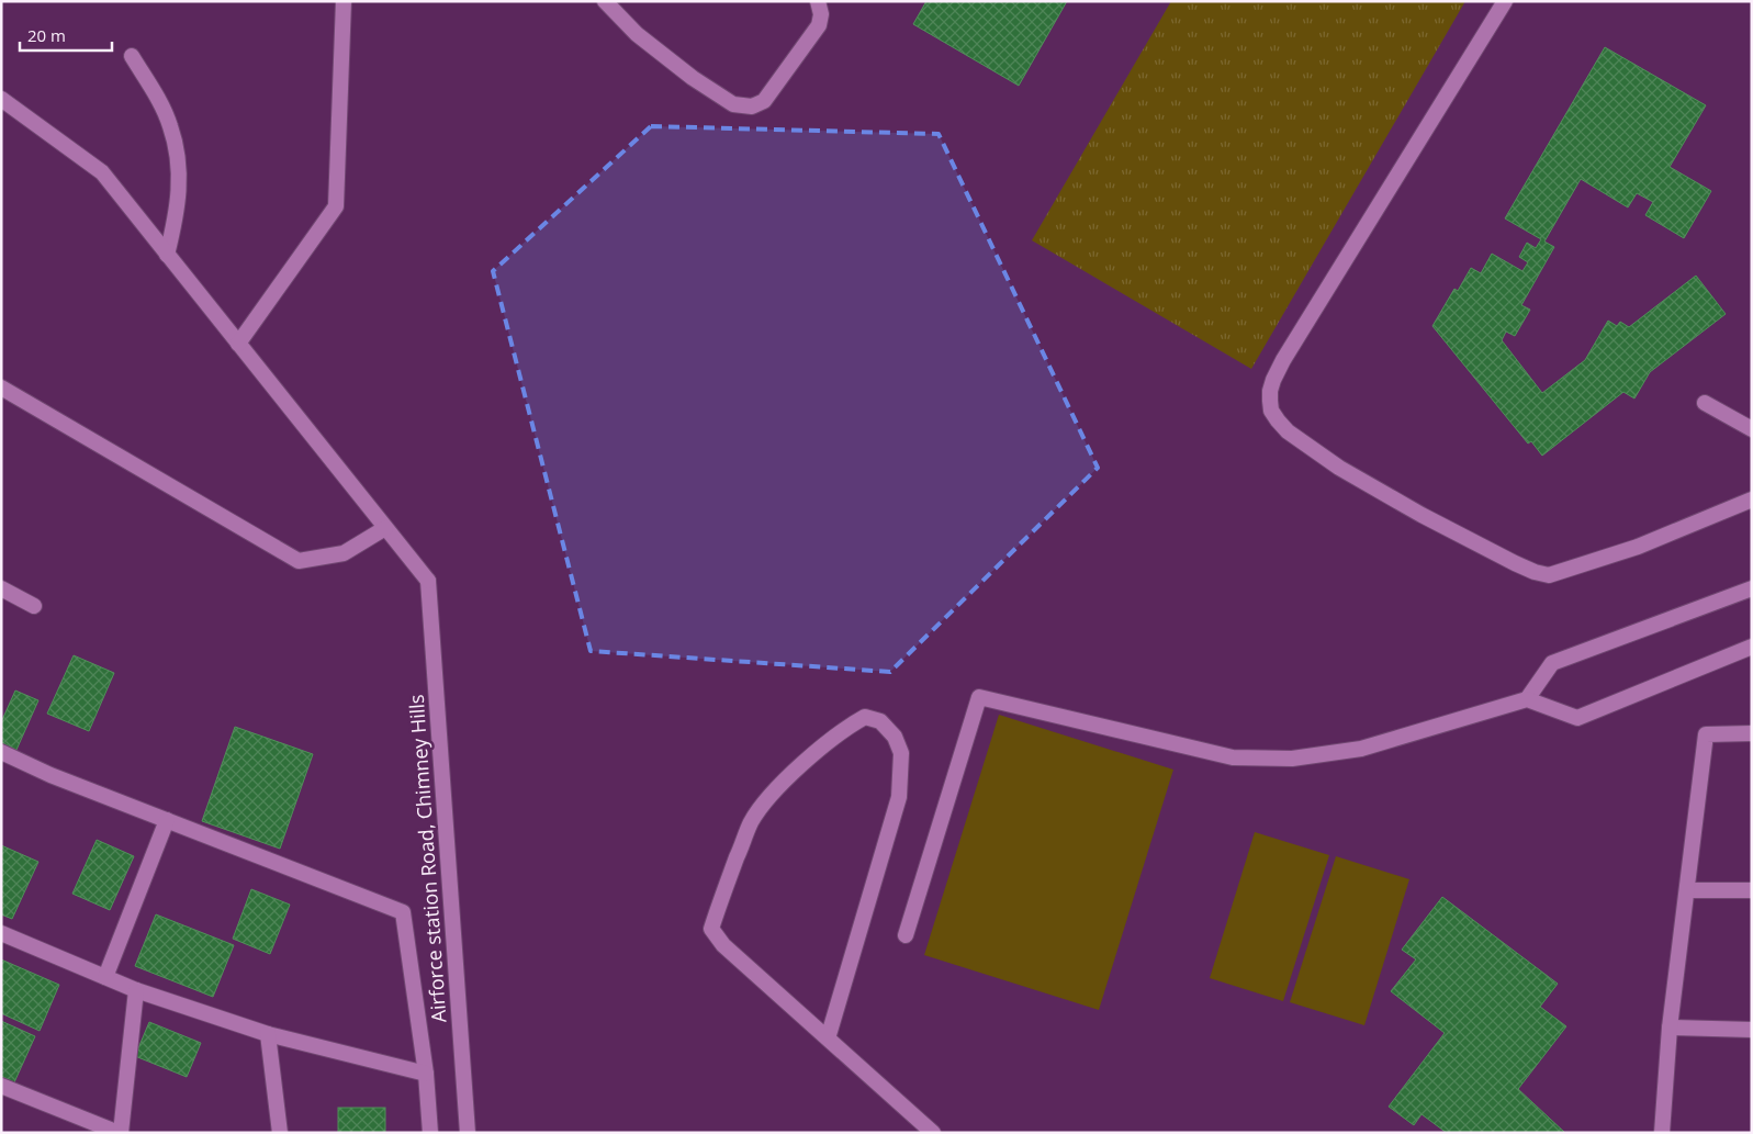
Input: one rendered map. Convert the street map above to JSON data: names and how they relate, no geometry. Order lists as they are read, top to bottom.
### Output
{
  "streets": {
    "street": ["Airforce station Road, Chimney Hills"]
  },
  "scale_bar": "20 m"
}
